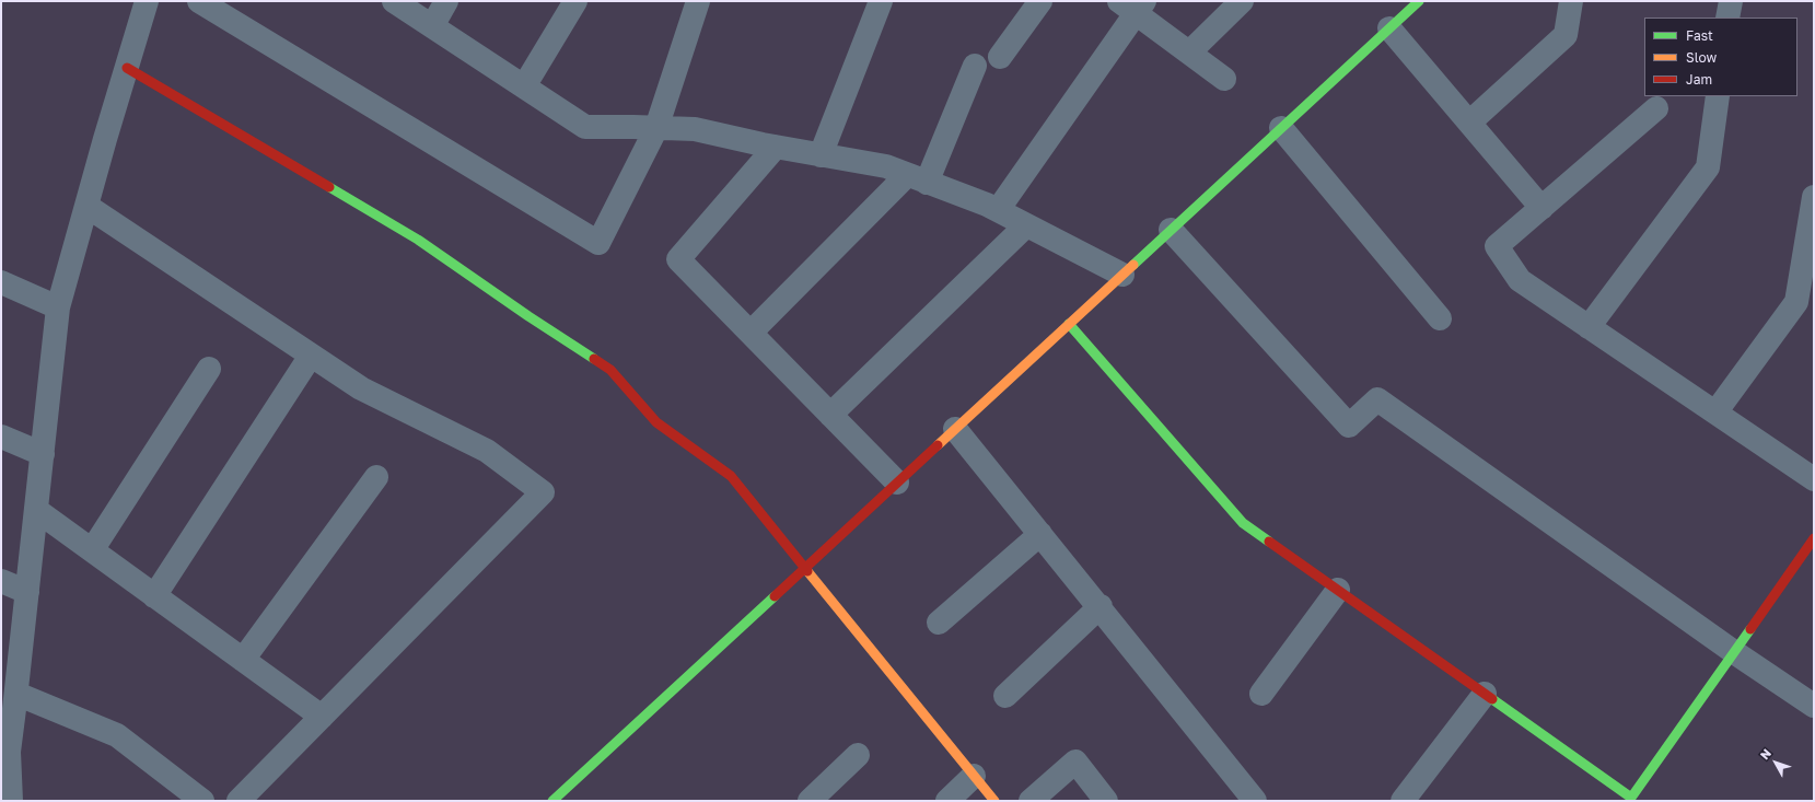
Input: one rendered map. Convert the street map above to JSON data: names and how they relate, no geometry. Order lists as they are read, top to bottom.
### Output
{
  "legend": ["Fast", "Slow", "Jam"],
  "north": "top left"
}
